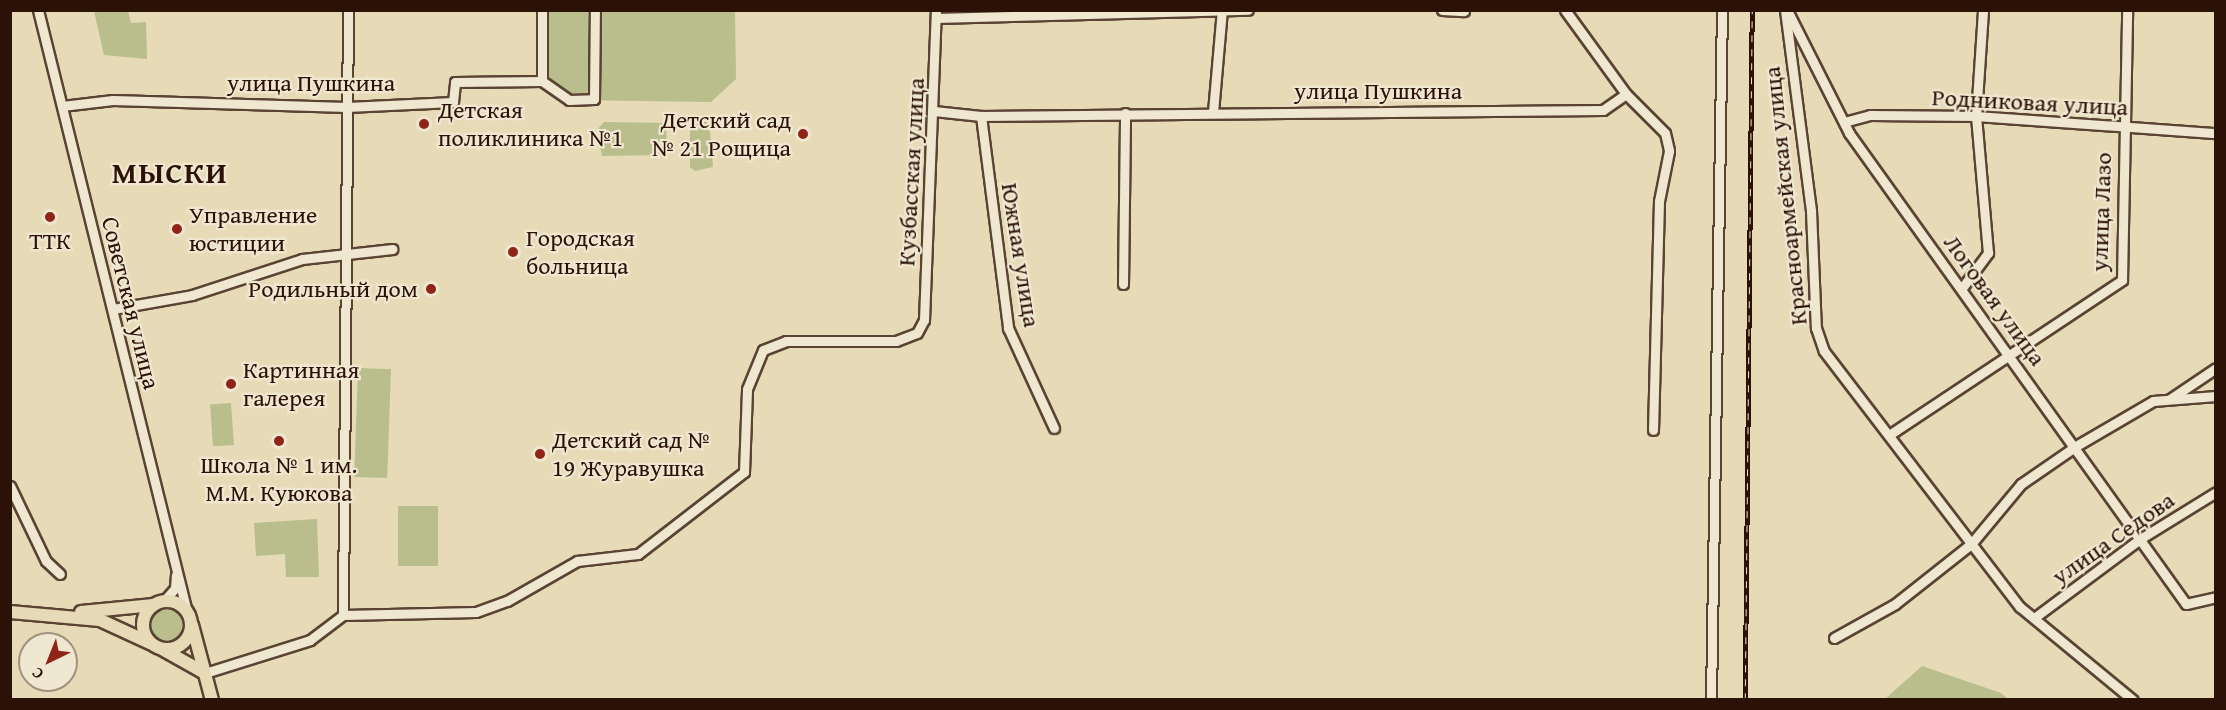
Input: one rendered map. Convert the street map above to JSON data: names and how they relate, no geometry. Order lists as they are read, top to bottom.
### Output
{
  "streets": {
    "street": [
      "улица Пушкина",
      "Родниковая улица",
      "Кузбасская улица",
      "Красноармейская улица",
      "улица Лазо",
      "Южная улица",
      "Логовая улица",
      "Советская улица",
      "улица Седова"
    ]
  },
  "crossings": [
    ["улица Пушкина", "Кузбасская улица"],
    ["улица Пушкина", "Южная улица"],
    ["улица Пушкина", "Советская улица"],
    ["Родниковая улица", "улица Лазо"],
    ["Родниковая улица", "Логовая улица"],
    ["Красноармейская улица", "улица Лазо"],
    ["Красноармейская улица", "Логовая улица"],
    ["Красноармейская улица", "улица Седова"],
    ["улица Лазо", "Логовая улица"],
    ["Логовая улица", "улица Седова"]
  ],
  "districts": ["МЫСКИ"],
  "places": [
    "Детская поликлиника №1",
    "Детский сад № 21 Рощица",
    "ТТК",
    "Управление юстиции",
    "Городская больница",
    "Родильный дом",
    "Картинная галерея",
    "Школа № 1 им. М.М. Куюкова",
    "Детский сад № 19 Журавушка"
  ],
  "north": "bottom left"
}
